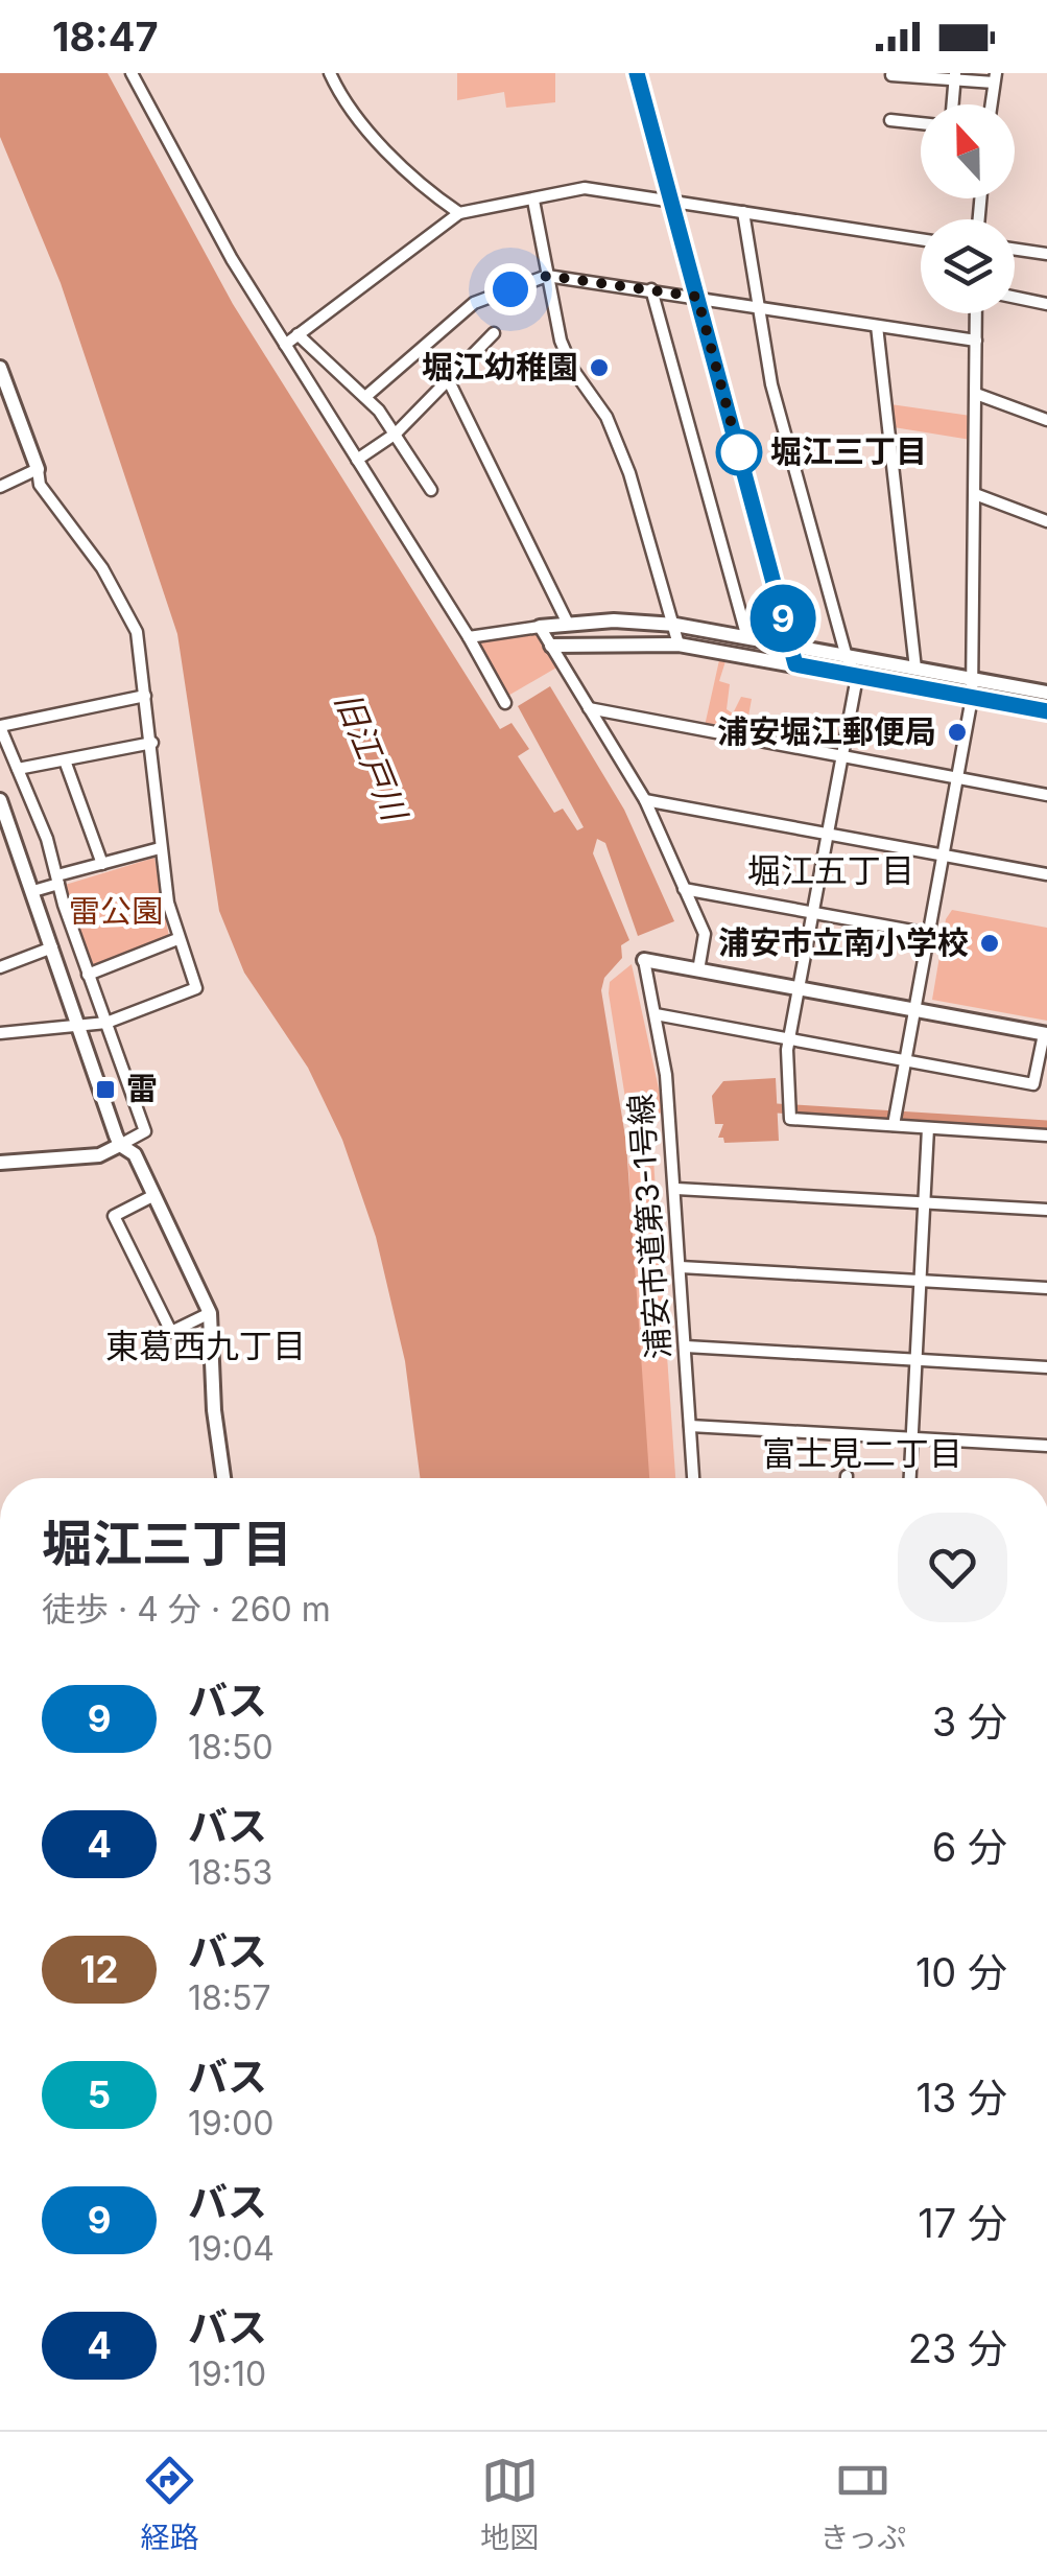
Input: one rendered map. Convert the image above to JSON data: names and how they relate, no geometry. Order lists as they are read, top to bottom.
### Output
{
  "streets": {
    "street": ["浦安市道第3-1号線"]
  },
  "districts": ["堀江五丁目", "東葛西九丁目", "富士見二丁目"],
  "water": ["旧江戸川"],
  "parks": ["雷公園"],
  "places": {
    "other": [
      "堀江幼稚園",
      "堀江三丁目",
      "浦安堀江郵便局",
      "浦安市立南小学校"
    ],
    "transit": ["雷"]
  },
  "lines": ["bus line 9"],
  "north": "top",
  "page": {
    "status": "18:47",
    "on_map": "9",
    "heading": ["堀江三丁目", "徒歩 · 4 分 · 260 m"],
    "list": [
      {
        "mark": "9",
        "name": "バス",
        "note": "18:50",
        "value": "3 分"
      },
      {
        "mark": "4",
        "name": "バス",
        "note": "18:53",
        "value": "6 分"
      },
      {
        "mark": "12",
        "name": "バス",
        "note": "18:57",
        "value": "10 分"
      },
      {
        "mark": "5",
        "name": "バス",
        "note": "19:00",
        "value": "13 分"
      },
      {
        "mark": "9",
        "name": "バス",
        "note": "19:04",
        "value": "17 分"
      },
      {
        "mark": "4",
        "name": "バス",
        "note": "19:10",
        "value": "23 分"
      }
    ],
    "tabs": ["経路", "地図", "きっぷ"]
  }
}
